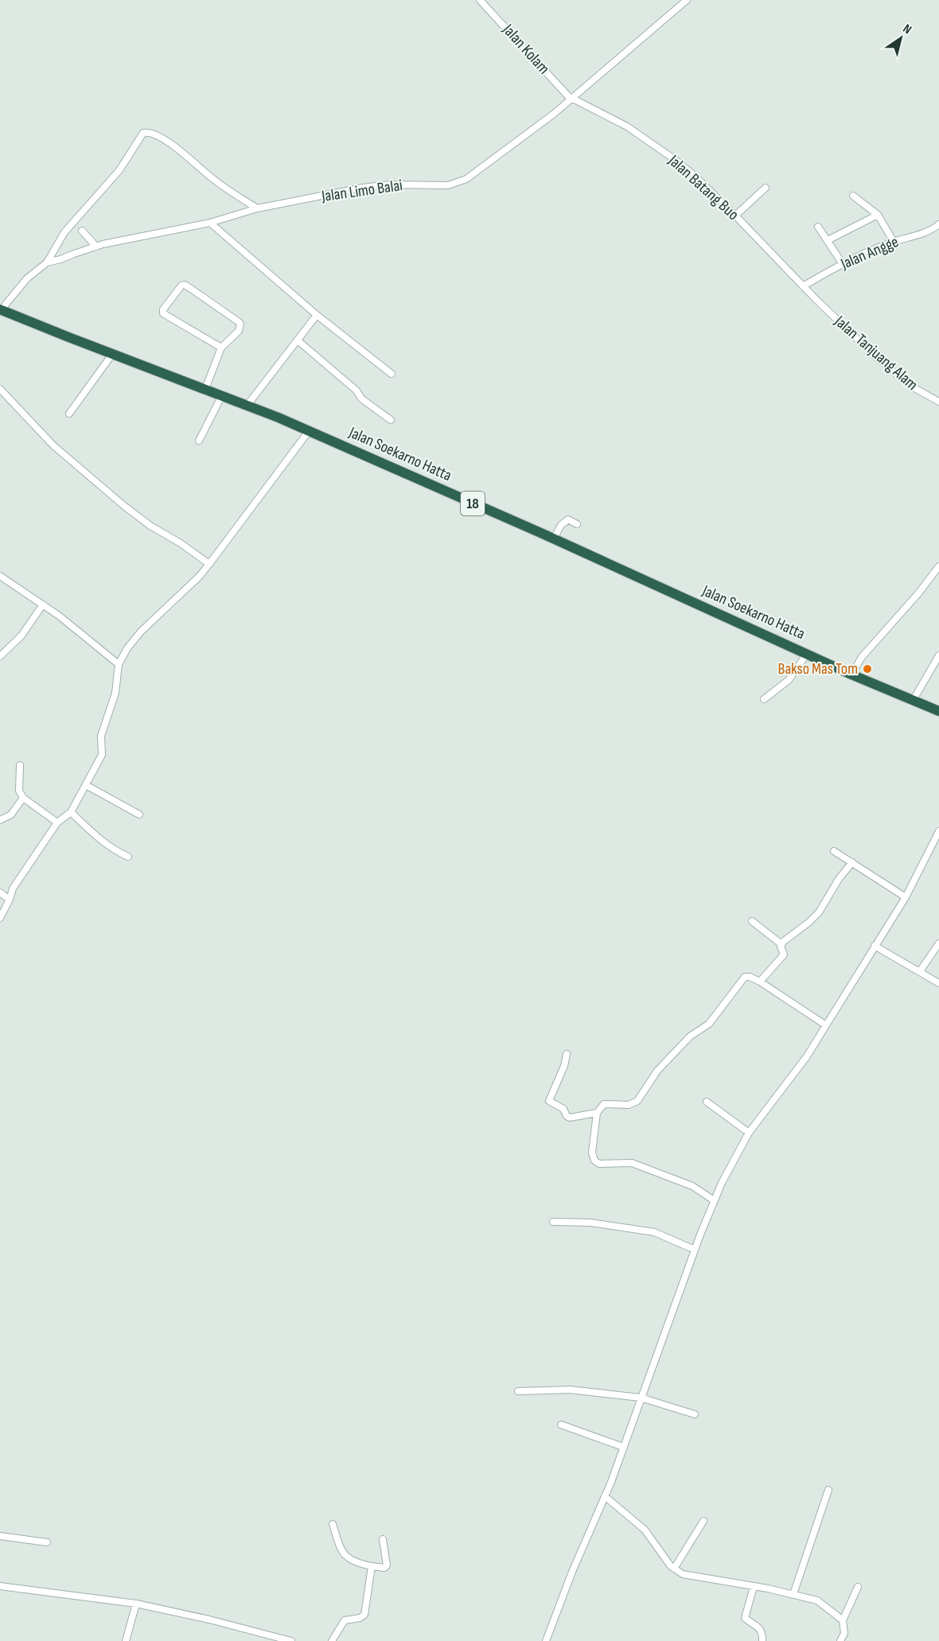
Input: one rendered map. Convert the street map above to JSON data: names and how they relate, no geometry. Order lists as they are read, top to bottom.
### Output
{
  "streets": {
    "highway": ["Jalan Soekarno Hatta", "18"],
    "street": [
      "Jalan Kolam",
      "Jalan Batang Buo",
      "Jalan Limo Balai",
      "Jalan Angge",
      "Jalan Tanjuang Alam"
    ]
  },
  "crossings": [
    ["Jalan Kolam", "Jalan Batang Buo"],
    ["Jalan Kolam", "Jalan Limo Balai"],
    ["Jalan Batang Buo", "Jalan Limo Balai"],
    ["Jalan Batang Buo", "Jalan Angge"],
    ["Jalan Batang Buo", "Jalan Tanjuang Alam"],
    ["Jalan Limo Balai", "Jalan Soekarno Hatta"]
  ],
  "places": ["Bakso Mas Tom"],
  "north": "top right"
}
